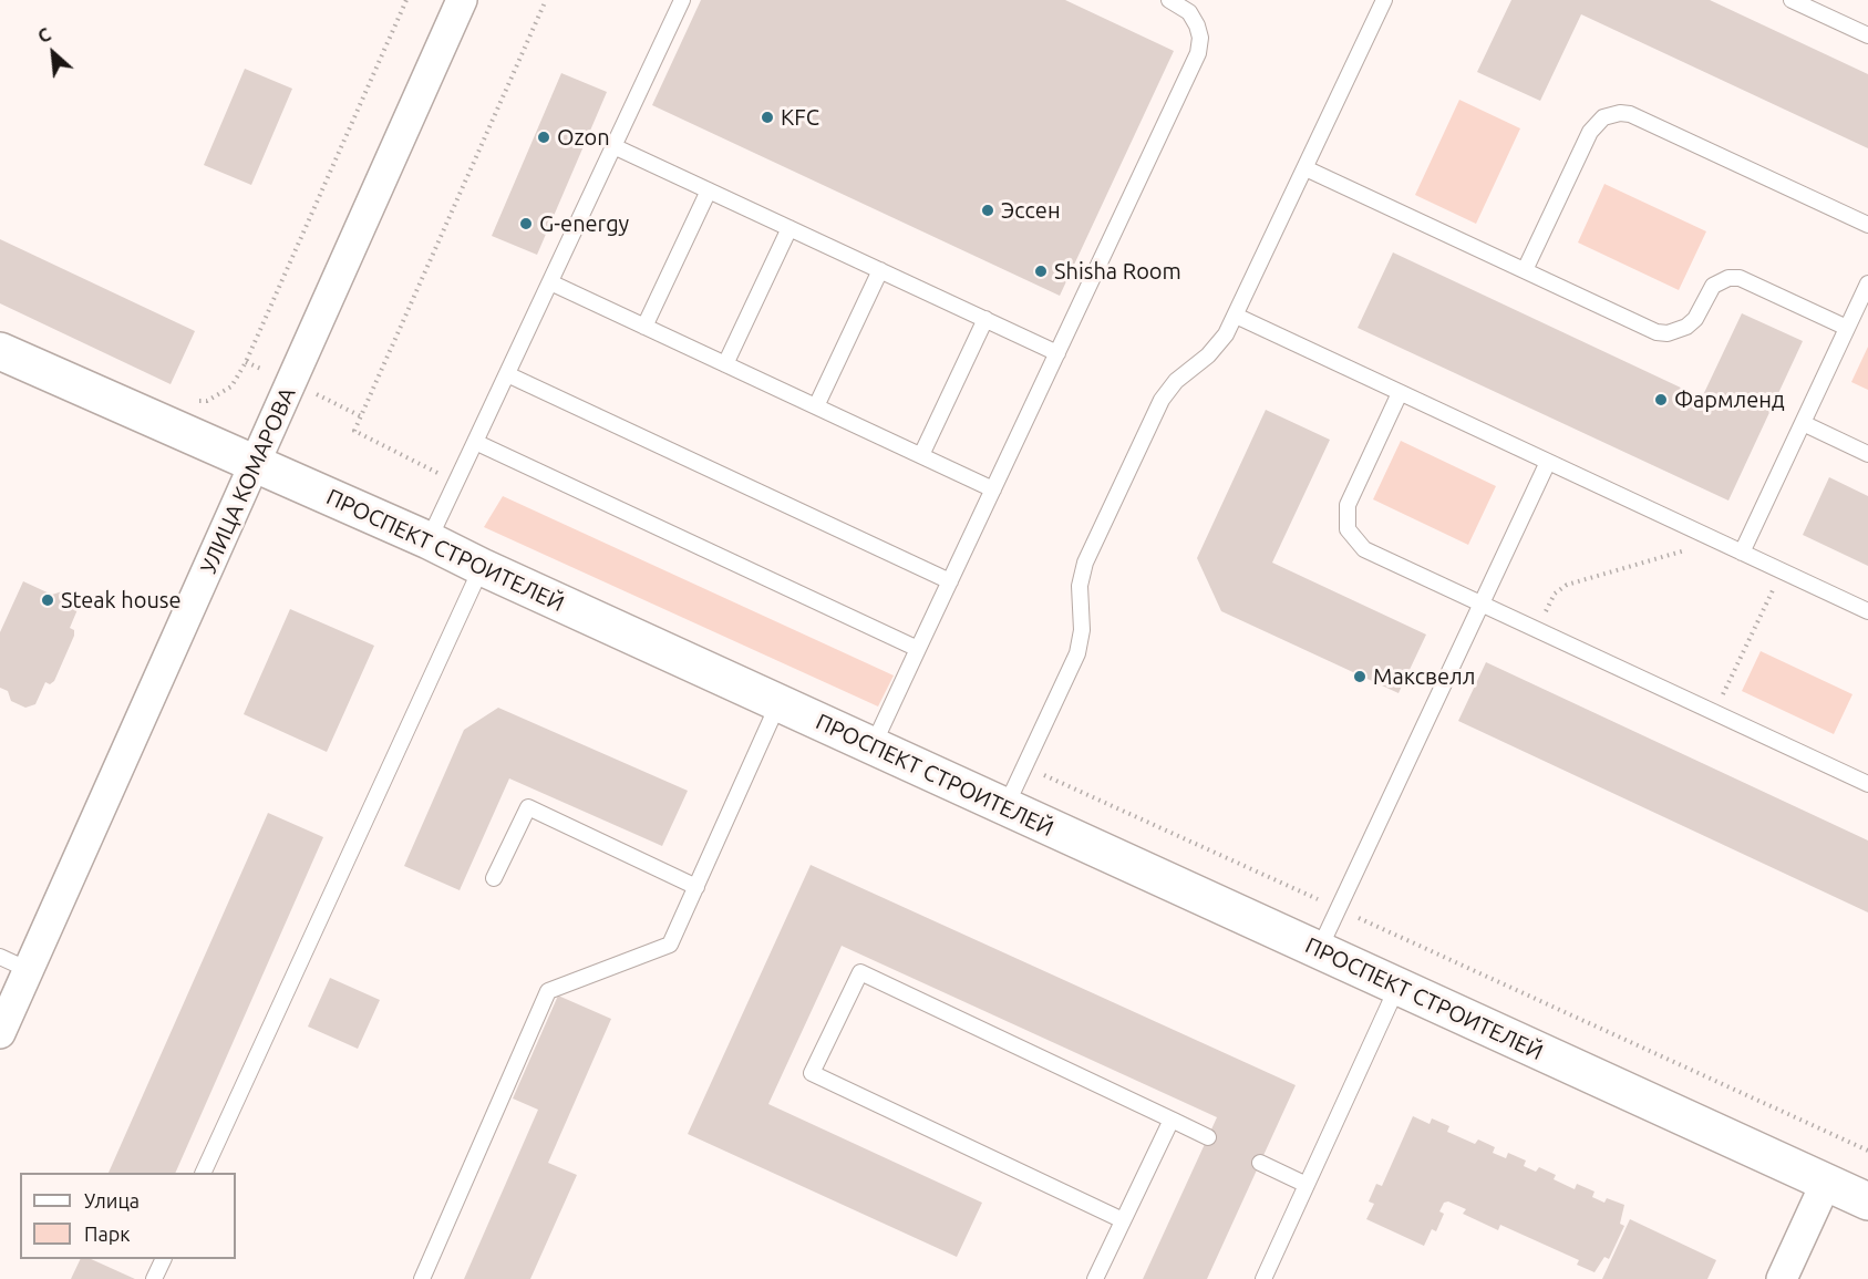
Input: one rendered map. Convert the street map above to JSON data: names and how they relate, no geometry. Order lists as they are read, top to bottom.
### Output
{
  "streets": {
    "street": ["УЛИЦА КОМАРОВА", "ПРОСПЕКТ СТРОИТЕЛЕЙ"]
  },
  "crossings": [
    ["УЛИЦА КОМАРОВА", "ПРОСПЕКТ СТРОИТЕЛЕЙ"]
  ],
  "places": [
    "KFC",
    "Ozon",
    "Эссен",
    "G-energy",
    "Shisha Room",
    "Фармленд",
    "Steak house",
    "Максвелл"
  ],
  "legend": ["Улица", "Парк"],
  "north": "top left"
}
